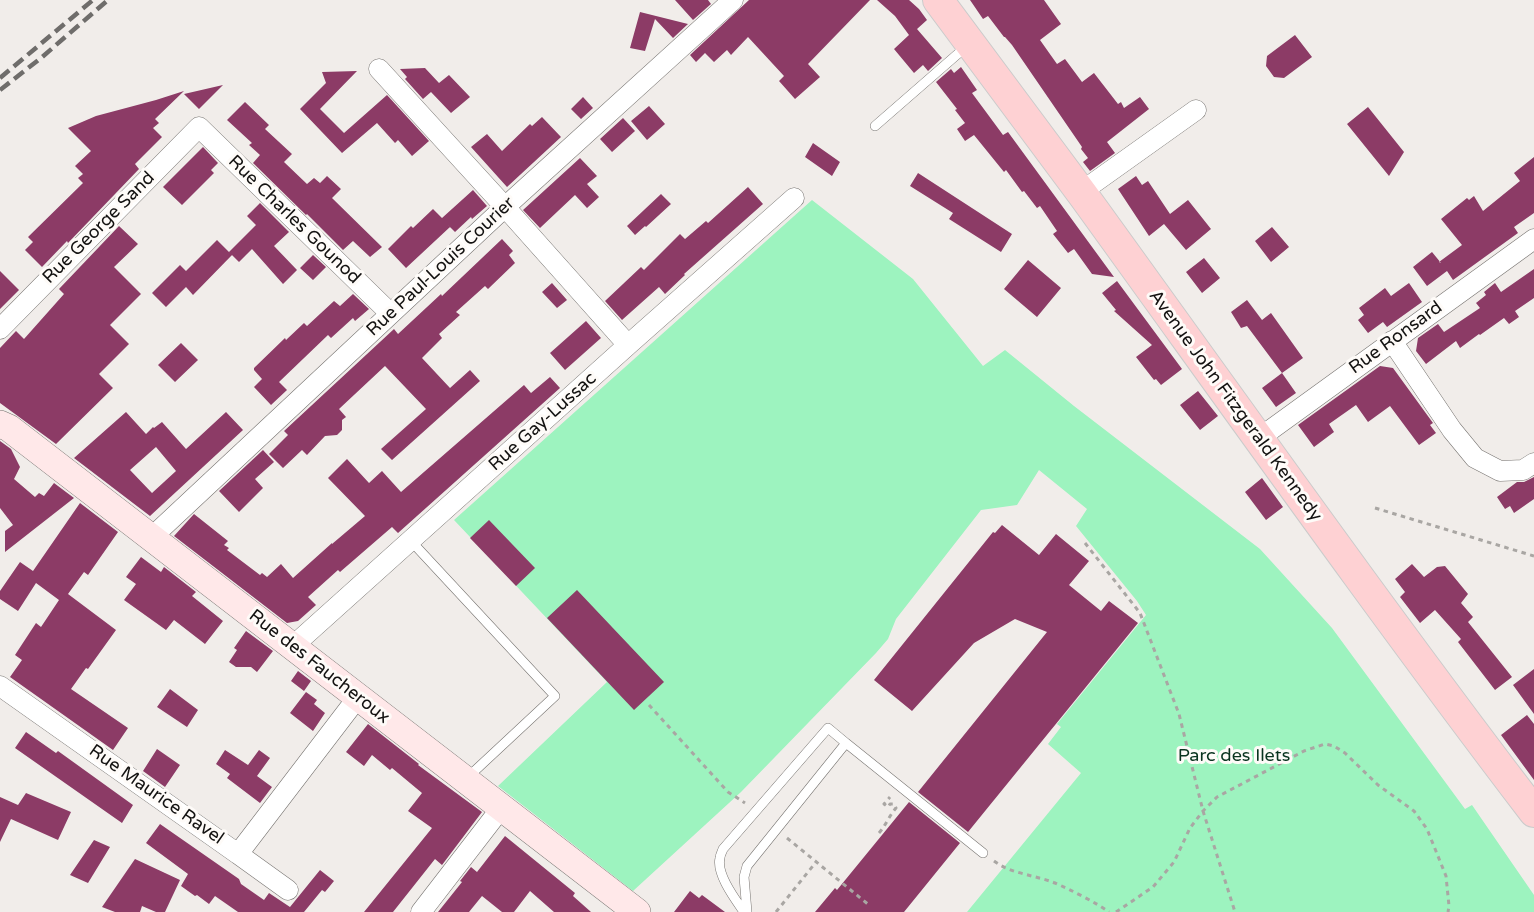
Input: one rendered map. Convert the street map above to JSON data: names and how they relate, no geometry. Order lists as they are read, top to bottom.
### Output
{
  "streets": {
    "main road": ["Avenue John Fitzgerald Kennedy"],
    "street": [
      "Rue Charles Gounod",
      "Rue George Sand",
      "Rue Paul-Louis Courier",
      "Rue Ronsard",
      "Rue Gay-Lussac",
      "Rue des Faucheroux",
      "Rue Maurice Ravel"
    ]
  },
  "crossings": [
    ["Rue Charles Gounod", "Rue George Sand"],
    ["Rue Charles Gounod", "Rue Paul-Louis Courier"],
    ["Rue Paul-Louis Courier", "Rue des Faucheroux"],
    ["Rue Ronsard", "Avenue John Fitzgerald Kennedy"],
    ["Rue Gay-Lussac", "Rue des Faucheroux"],
    ["Rue des Faucheroux", "Rue Maurice Ravel"]
  ],
  "parks": ["Parc des Ilets"]
}
